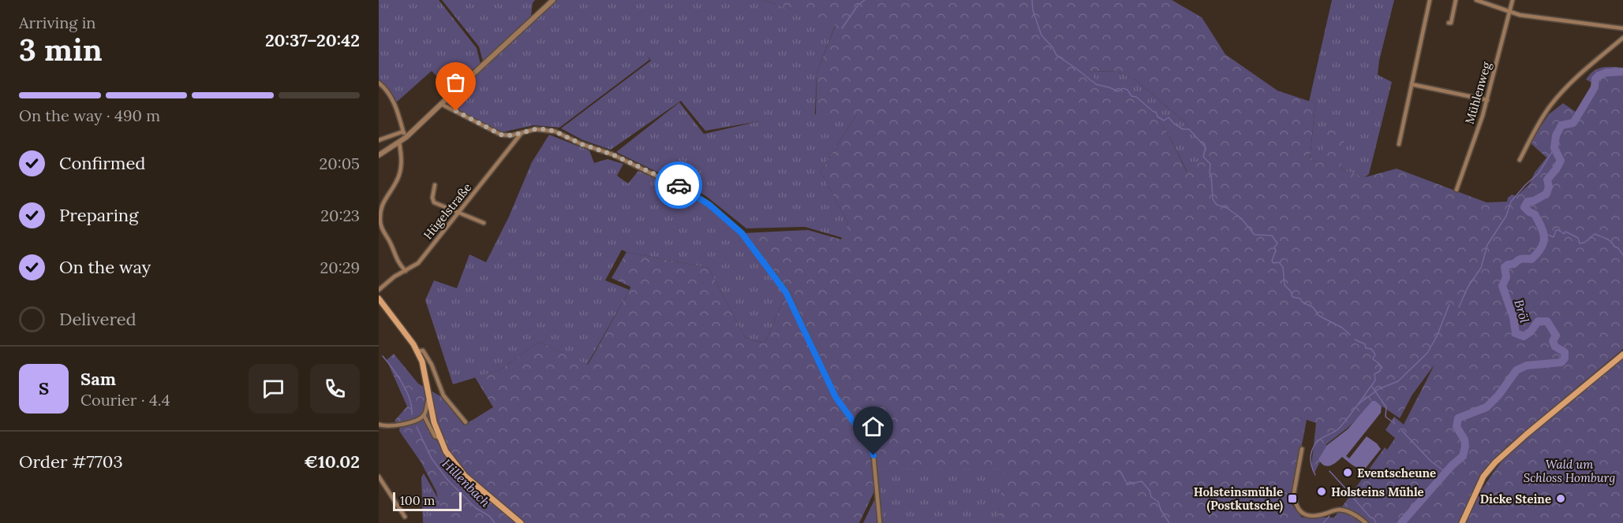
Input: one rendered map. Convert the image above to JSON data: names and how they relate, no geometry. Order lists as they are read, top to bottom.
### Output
{
  "streets": {
    "street": ["Mühlenweg", "Hügelstraße"]
  },
  "water": ["Bröl", "Hillenbach"],
  "parks": ["Wald um Schloss Homburg"],
  "places": {
    "other": ["Eventscheune", "Holsteins Mühle", "Dicke Steine"],
    "transit": ["Holsteinsmühle (Postkutsche)"]
  },
  "scale_bar": "100 m",
  "page": {
    "heading": ["3 min", "Arriving in", "20:37–20:42"],
    "panel": [
      "Sam",
      "Courier · 4.4",
      "Order #7703",
      "€10.02"
    ],
    "bar": "On the way · 490 m",
    "list": [
      ["Confirmed", "20:05"],
      ["Preparing", "20:23"],
      ["On the way", "20:29"],
      "Delivered"
    ],
    "round": "S",
    "scale": "100 m"
  }
}
